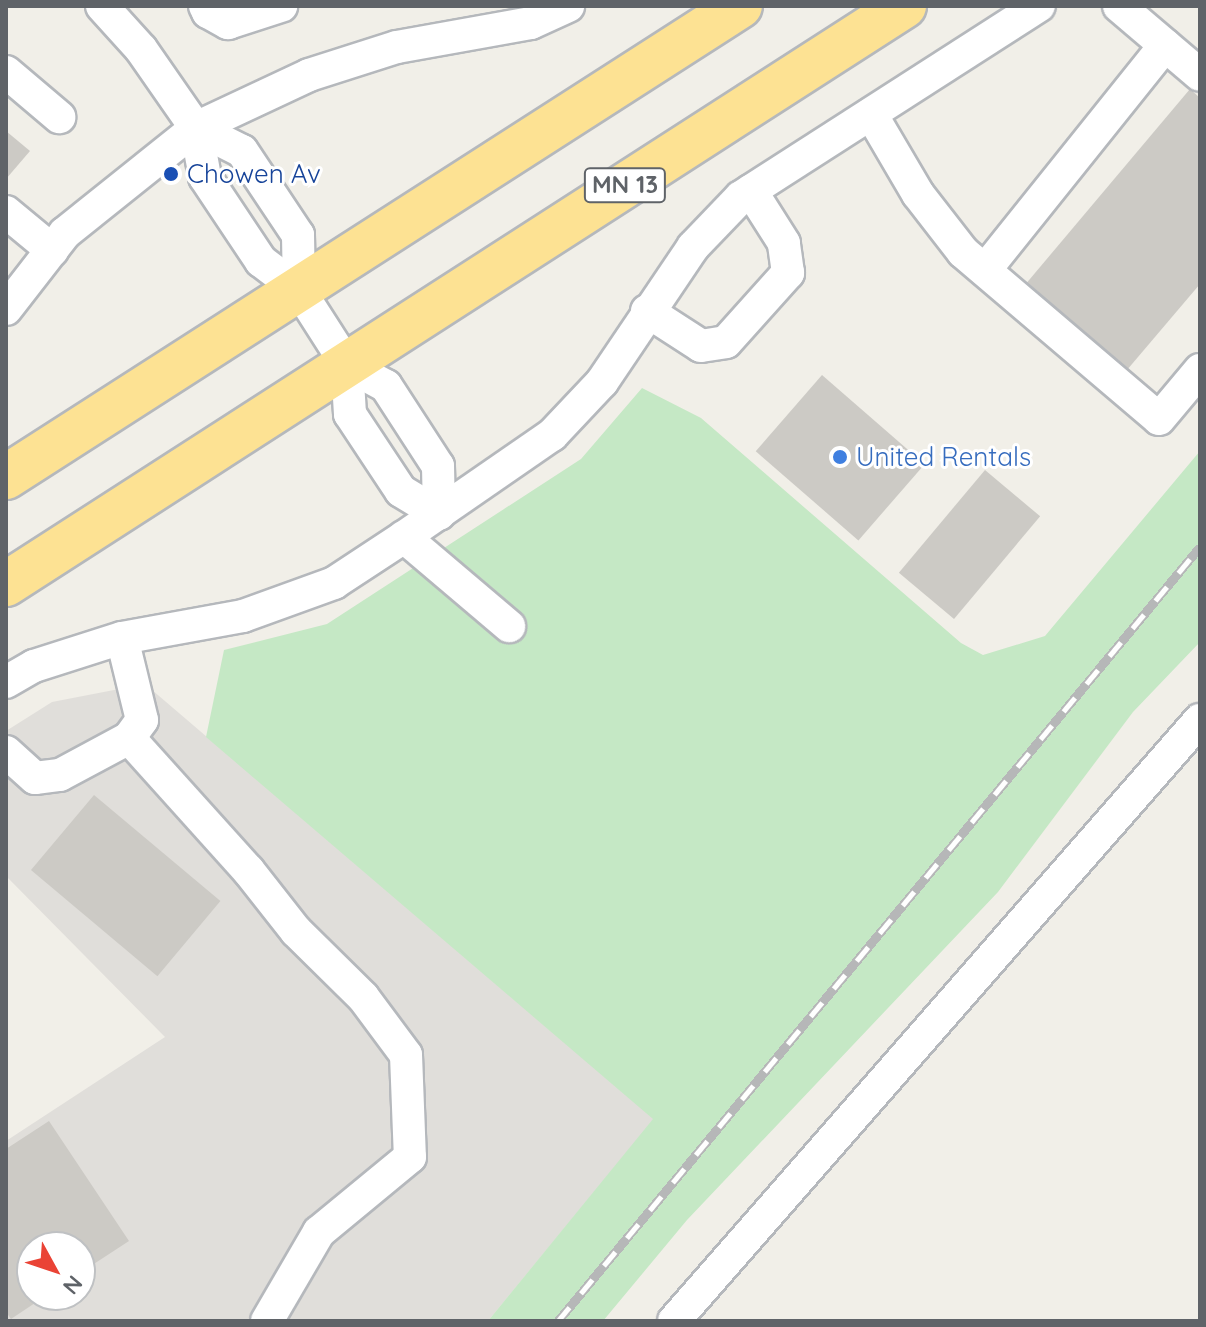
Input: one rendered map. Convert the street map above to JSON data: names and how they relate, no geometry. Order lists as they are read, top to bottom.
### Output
{
  "streets": {
    "highway": ["MN 13"]
  },
  "places": ["Chowen Av", "United Rentals"],
  "north": "bottom right"
}
